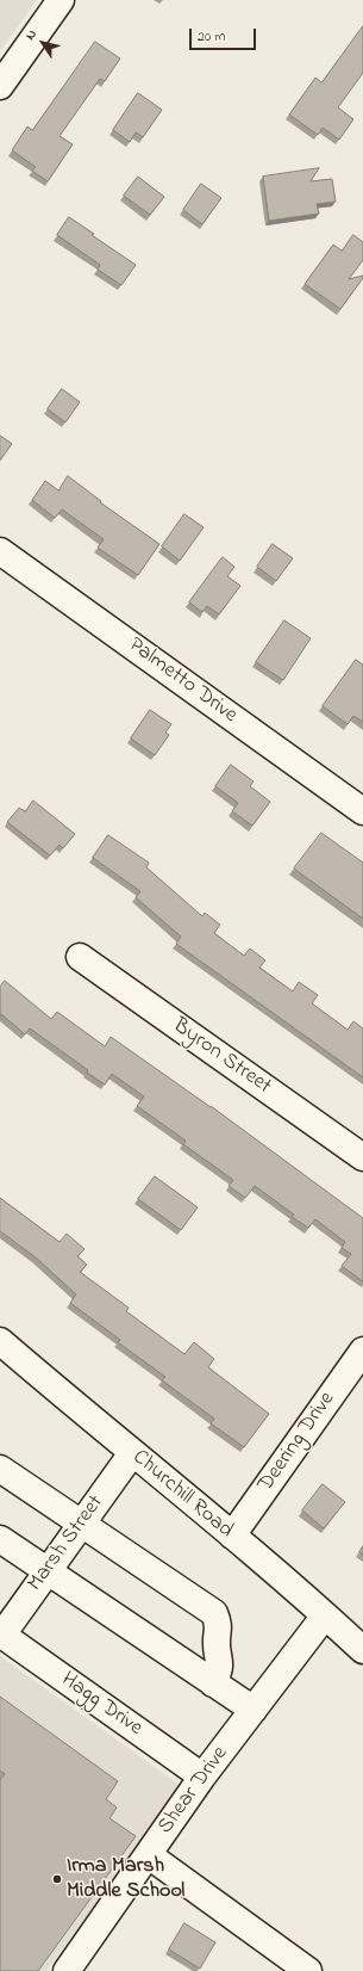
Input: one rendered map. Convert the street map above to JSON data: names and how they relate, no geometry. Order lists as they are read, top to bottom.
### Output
{
  "streets": {
    "street": [
      "Palmetto Drive",
      "Byron Street",
      "Deering Drive",
      "Churchill Road",
      "Marsh Street",
      "Hagg Drive",
      "Shear Drive"
    ]
  },
  "crossings": [
    ["Deering Drive", "Churchill Road"],
    ["Churchill Road", "Marsh Street"],
    ["Churchill Road", "Shear Drive"],
    ["Marsh Street", "Hagg Drive"],
    ["Hagg Drive", "Shear Drive"]
  ],
  "places": ["Irma Marsh Middle School"],
  "scale_bar": "20 m",
  "north": "top left"
}
